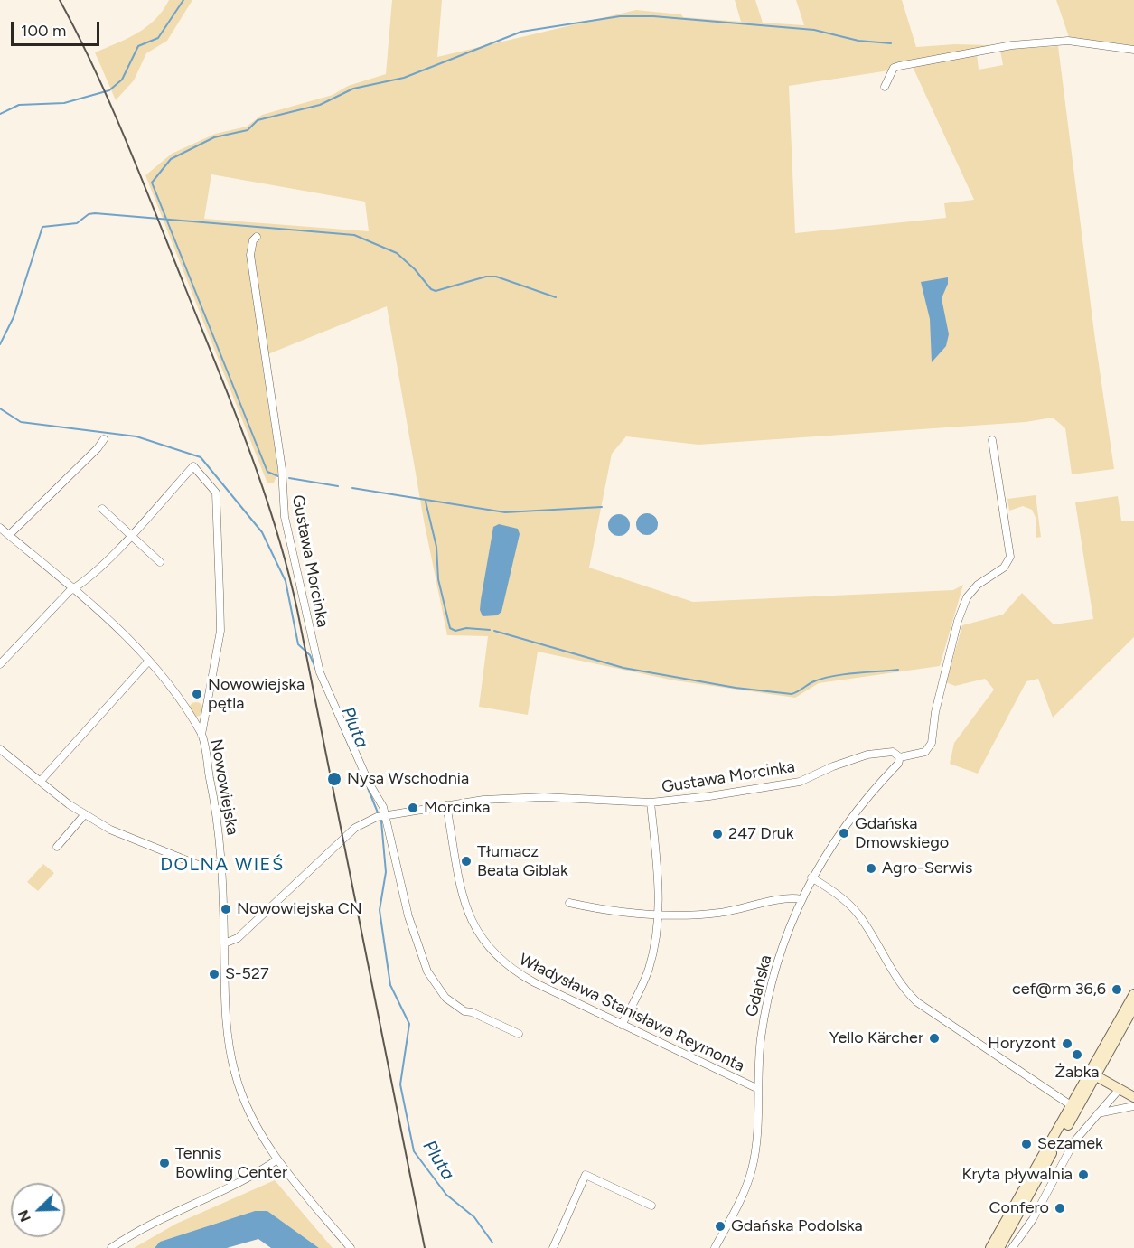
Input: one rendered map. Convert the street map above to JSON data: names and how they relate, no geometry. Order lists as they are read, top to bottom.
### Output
{
  "streets": {
    "street": [
      "Gustawa Morcinka",
      "Nowowiejska",
      "Gdańska",
      "Władysława Stanisława Reymonta"
    ]
  },
  "crossings": [
    ["Gustawa Morcinka", "Nowowiejska"],
    ["Gustawa Morcinka", "Gdańska"],
    ["Gustawa Morcinka", "Władysława Stanisława Reymonta"],
    ["Gdańska", "Władysława Stanisława Reymonta"]
  ],
  "districts": ["DOLNA WIEŚ"],
  "water": ["Pluta"],
  "places": [
    "Nowowiejska pętla",
    "Nysa Wschodnia",
    "Morcinka",
    "Gdańska Dmowskiego",
    "247 Druk",
    "Tłumacz Beata Giblak",
    "Agro-Serwis",
    "Nowowiejska CN",
    "S-527",
    "cef@rm 36,6",
    "Yello Kärcher",
    "Horyzont",
    "Żabka",
    "Sezamek",
    "Tennis Bowling Center",
    "Kryta pływalnia",
    "Confero",
    "Gdańska Podolska"
  ],
  "scale_bar": "100 m",
  "north": "bottom left"
}
